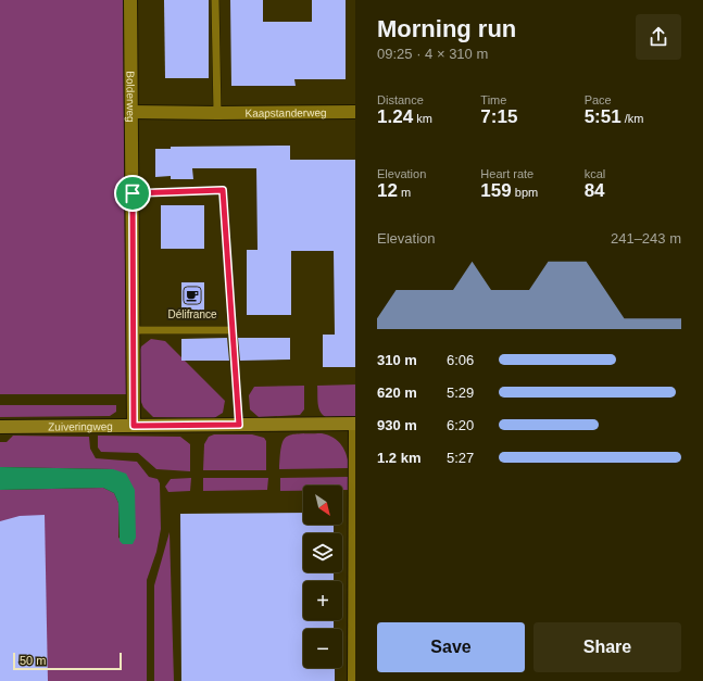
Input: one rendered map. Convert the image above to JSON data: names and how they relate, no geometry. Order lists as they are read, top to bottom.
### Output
{
  "streets": {
    "street": ["Bolderweg", "Kaapstanderweg", "Zuiveringweg"]
  },
  "crossings": [
    ["Bolderweg", "Kaapstanderweg"],
    ["Bolderweg", "Zuiveringweg"]
  ],
  "places": {
    "cafe": ["Délifrance"]
  },
  "scale_bar": "50 m",
  "north": "bottom right",
  "page": {
    "heading": ["Morning run", "09:25 · 4 × 310 m"],
    "stats": [
      ["Distance", "1.24 km"],
      ["Time", "7:15"],
      ["Pace", "5:51 /km"],
      ["Elevation", "12 m"],
      ["Heart rate", "159 bpm"],
      ["kcal", "84"]
    ],
    "chart": ["Elevation", "241–243 m"],
    "list": [
      {
        "name": "310 m",
        "note": "6:06"
      },
      {
        "name": "620 m",
        "note": "5:29"
      },
      {
        "name": "930 m",
        "note": "6:20"
      },
      {
        "name": "1.2 km",
        "note": "5:27"
      }
    ],
    "map_buttons": ["+", "−"],
    "buttons": ["Save", "Share"],
    "scale": "50 m"
  }
}
